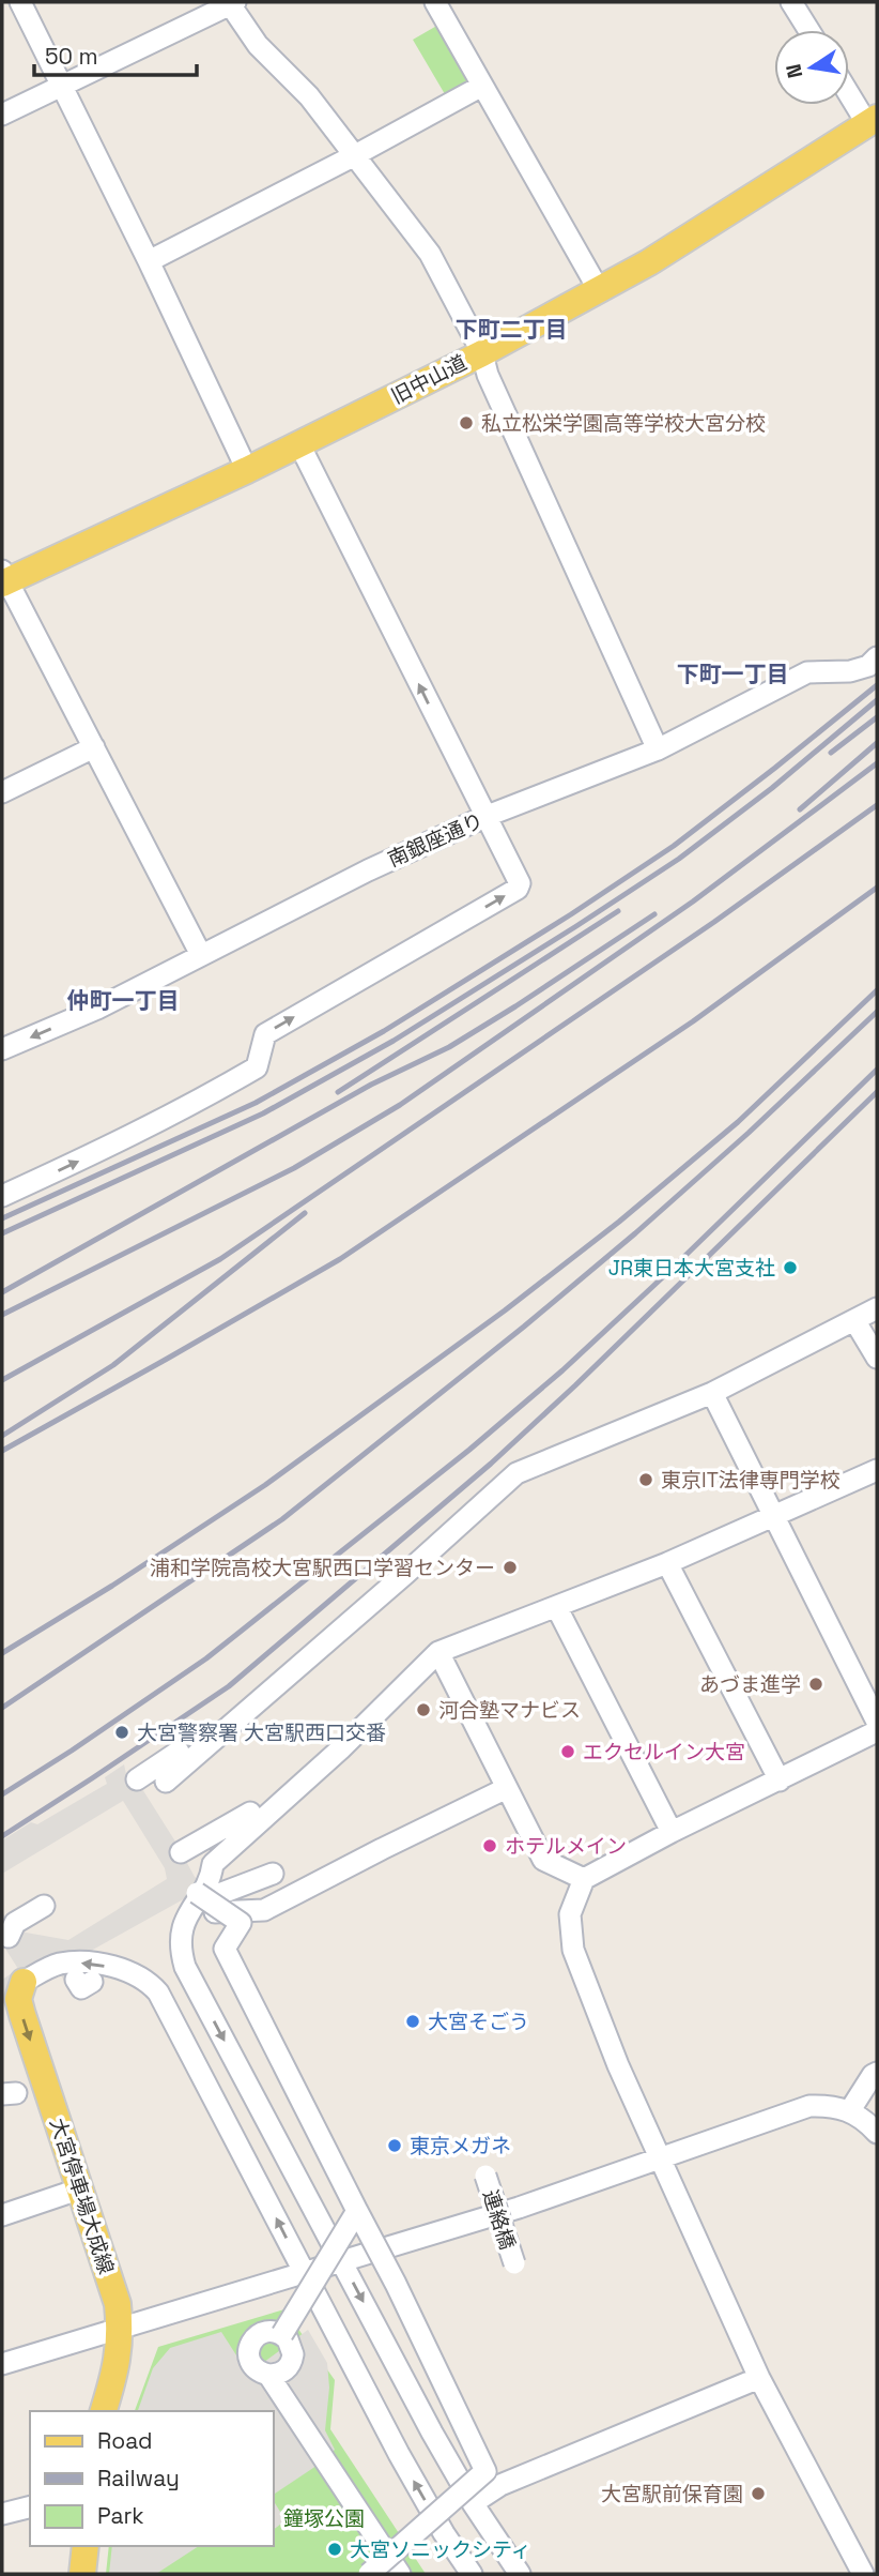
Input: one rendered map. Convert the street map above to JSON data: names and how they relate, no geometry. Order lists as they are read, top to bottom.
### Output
{
  "streets": {
    "main road": ["旧中山道", "大宮停車場大成線"],
    "street": ["南銀座通り", "連絡橋"]
  },
  "one_way": ["大宮停車場大成線"],
  "districts": ["下町二丁目", "下町一丁目", "仲町一丁目"],
  "parks": ["鐘塚公園"],
  "places": [
    "私立松栄学園高等学校大宮分校",
    "JR東日本大宮支社",
    "東京IT法律専門学校",
    "浦和学院高校大宮駅西口学習センター",
    "あづま進学",
    "河合塾マナビス",
    "大宮警察署 大宮駅西口交番",
    "エクセルイン大宮",
    "ホテルメイン",
    "大宮そごう",
    "東京メガネ",
    "大宮駅前保育園",
    "大宮ソニックシティ"
  ],
  "legend": ["Road", "Railway", "Park"],
  "scale_bar": "50 m",
  "north": "left"
}
